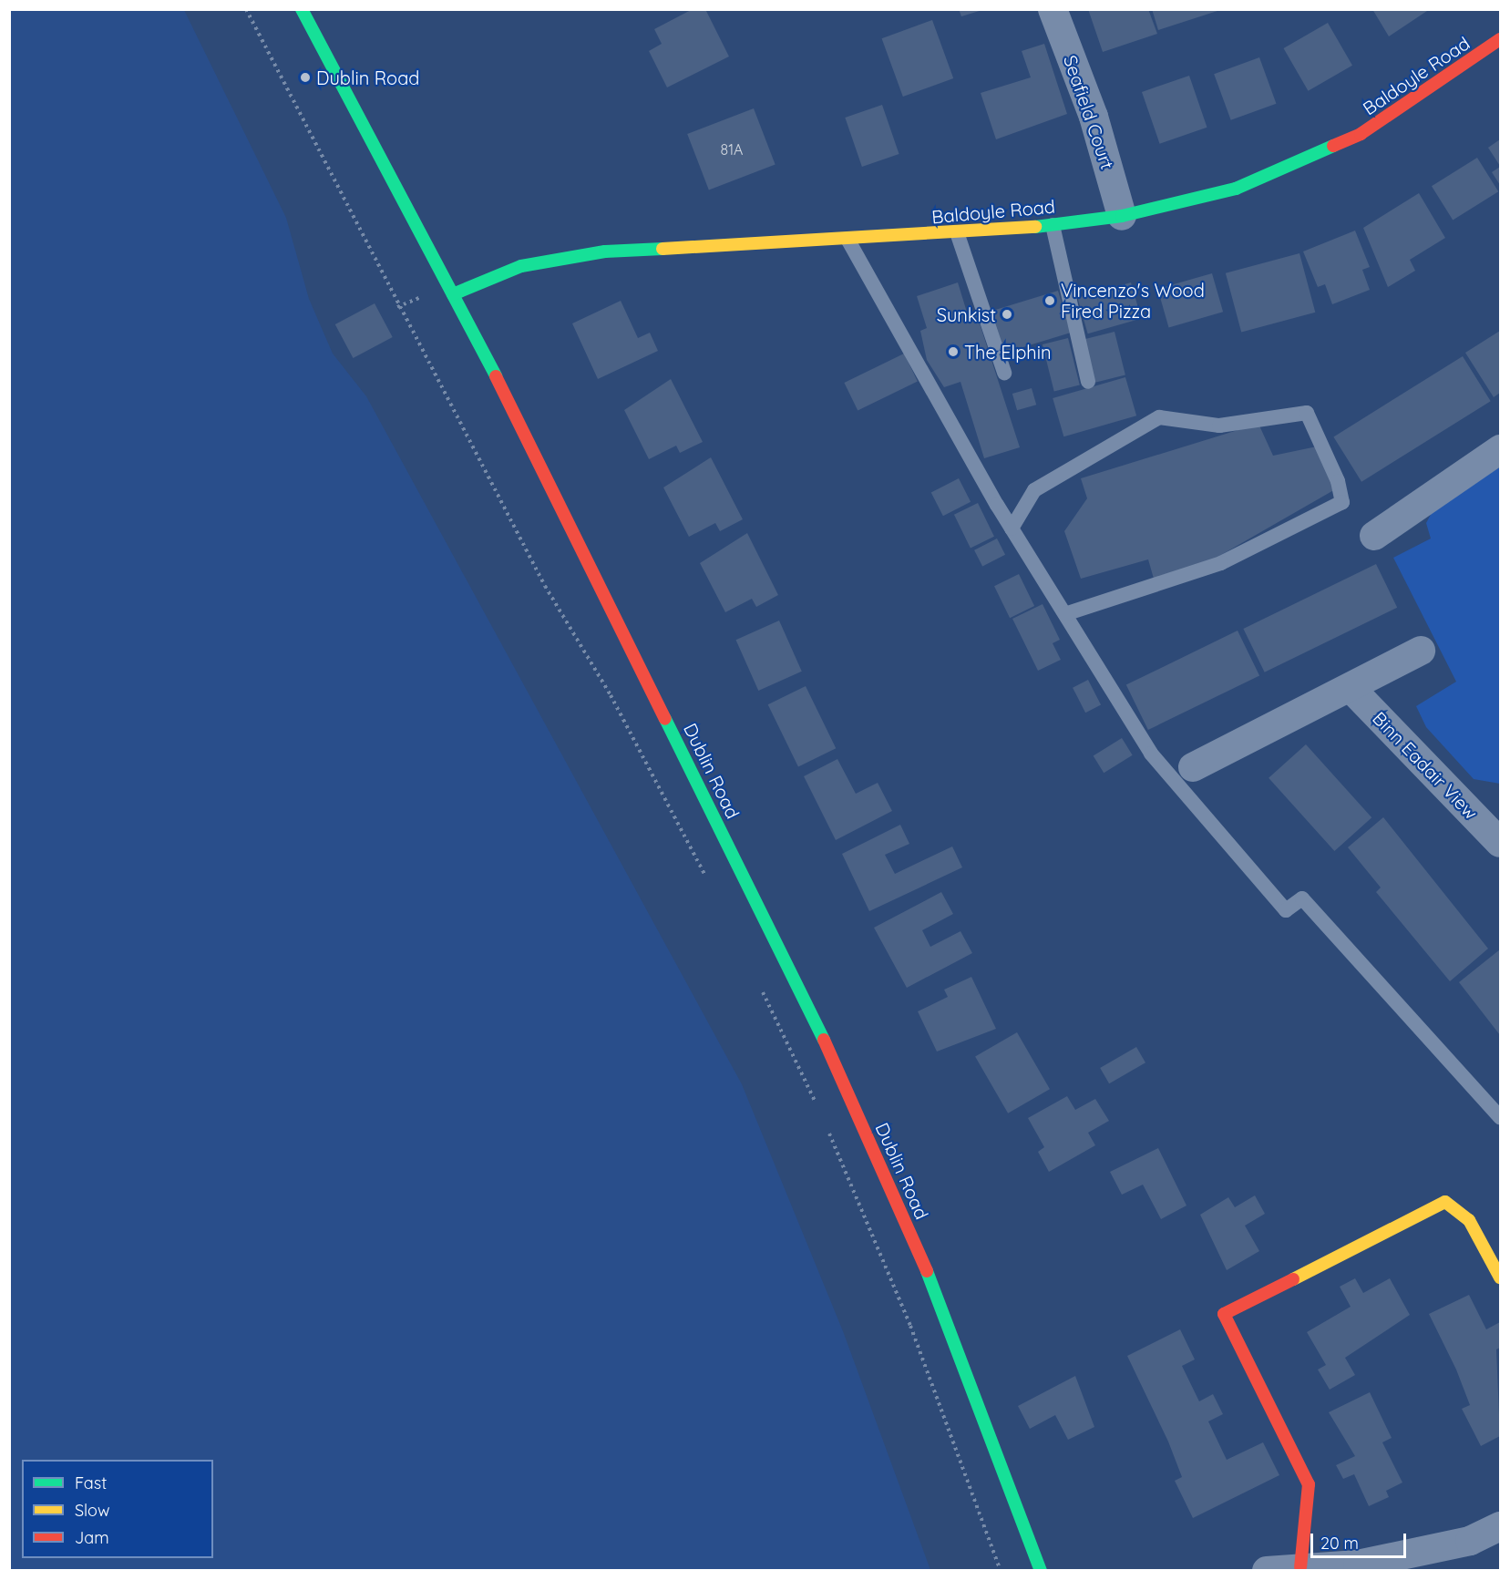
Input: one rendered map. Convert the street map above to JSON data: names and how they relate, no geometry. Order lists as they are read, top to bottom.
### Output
{
  "streets": {
    "main road": ["Baldoyle Road", "Dublin Road"],
    "street": ["Seafield Court", "Binn Eadair View"]
  },
  "crossings": [
    ["Baldoyle Road", "Seafield Court"],
    ["Baldoyle Road", "Dublin Road"]
  ],
  "places": [
    "Dublin Road",
    "Vincenzo's Wood Fired Pizza",
    "Sunkist",
    "The Elphin"
  ],
  "house_numbers": ["81A"],
  "legend": ["Fast", "Slow", "Jam"],
  "scale_bar": "20 m"
}
